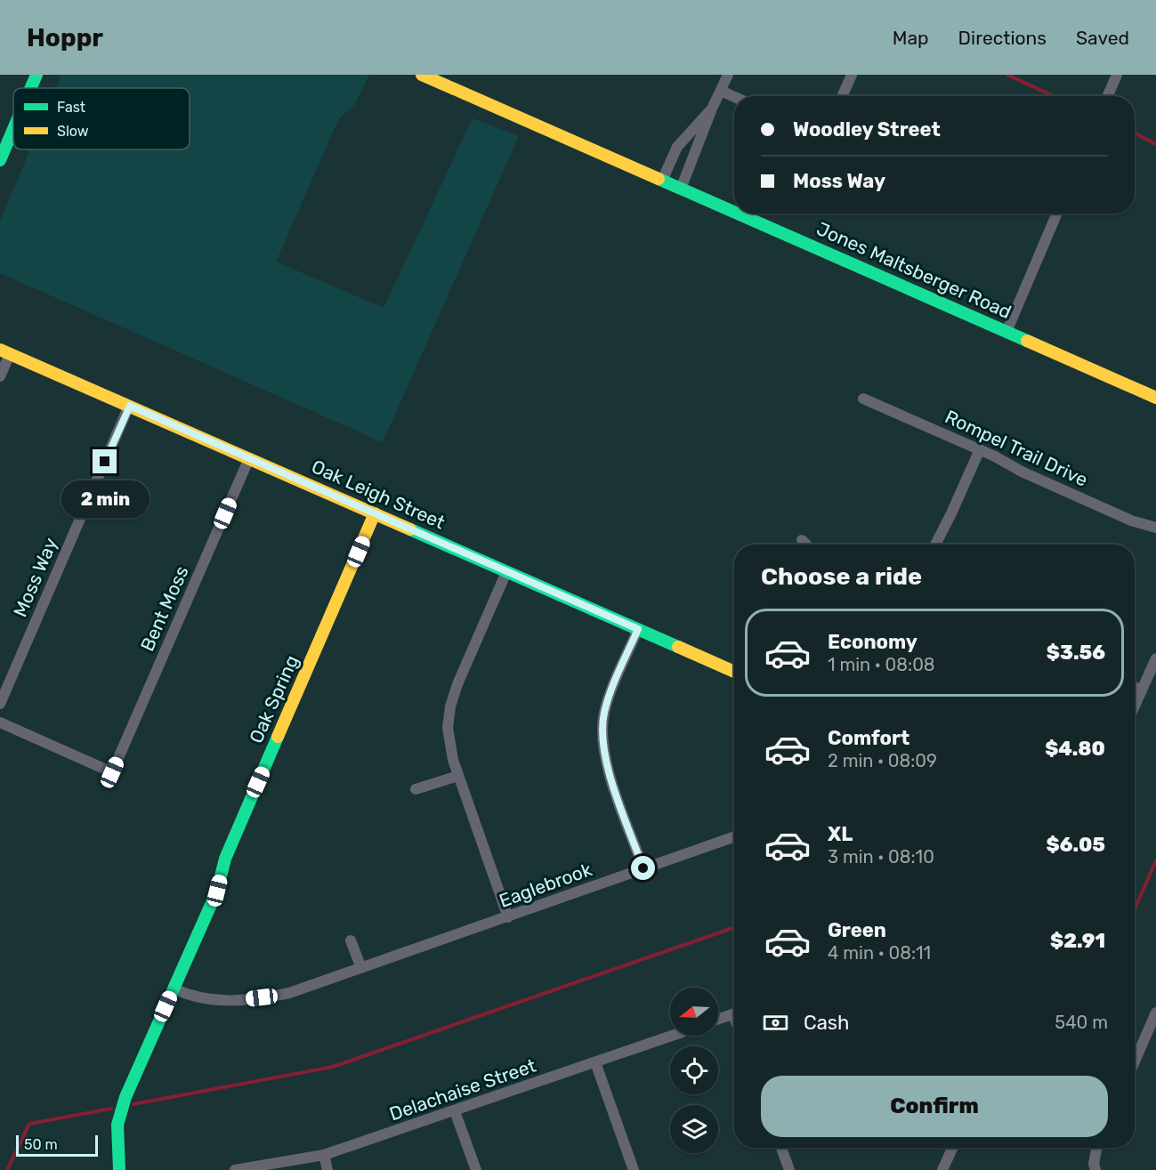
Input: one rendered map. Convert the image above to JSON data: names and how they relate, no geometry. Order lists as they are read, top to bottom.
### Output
{
  "streets": {
    "street": [
      "Jones Maltsberger Road",
      "Rompel Trail Drive",
      "Oak Leigh Street",
      "Moss Way",
      "Bent Moss",
      "Oak Spring",
      "Eaglebrook",
      "Delachaise Street"
    ]
  },
  "crossings": [
    ["Oak Leigh Street", "Moss Way"],
    ["Oak Leigh Street", "Bent Moss"],
    ["Oak Leigh Street", "Oak Spring"],
    ["Oak Spring", "Eaglebrook"]
  ],
  "legend": ["Fast", "Slow"],
  "scale_bar": "50 m",
  "north": "left",
  "page": {
    "header": "Hoppr",
    "nav": ["Map", "Directions", "Saved"],
    "banner": ["Woodley Street", "Moss Way"],
    "bubble": "2 min",
    "heading": "Choose a ride",
    "list": [
      {
        "name": "Economy",
        "note": "1 min · 08:08",
        "value": "$3.56"
      },
      {
        "name": "Comfort",
        "note": "2 min · 08:09",
        "value": "$4.80"
      },
      {
        "name": "XL",
        "note": "3 min · 08:10",
        "value": "$6.05"
      },
      {
        "name": "Green",
        "note": "4 min · 08:11",
        "value": "$2.91"
      }
    ],
    "pay": ["Cash", "540 m"],
    "buttons": "Confirm",
    "scale": "50 m"
  }
}
